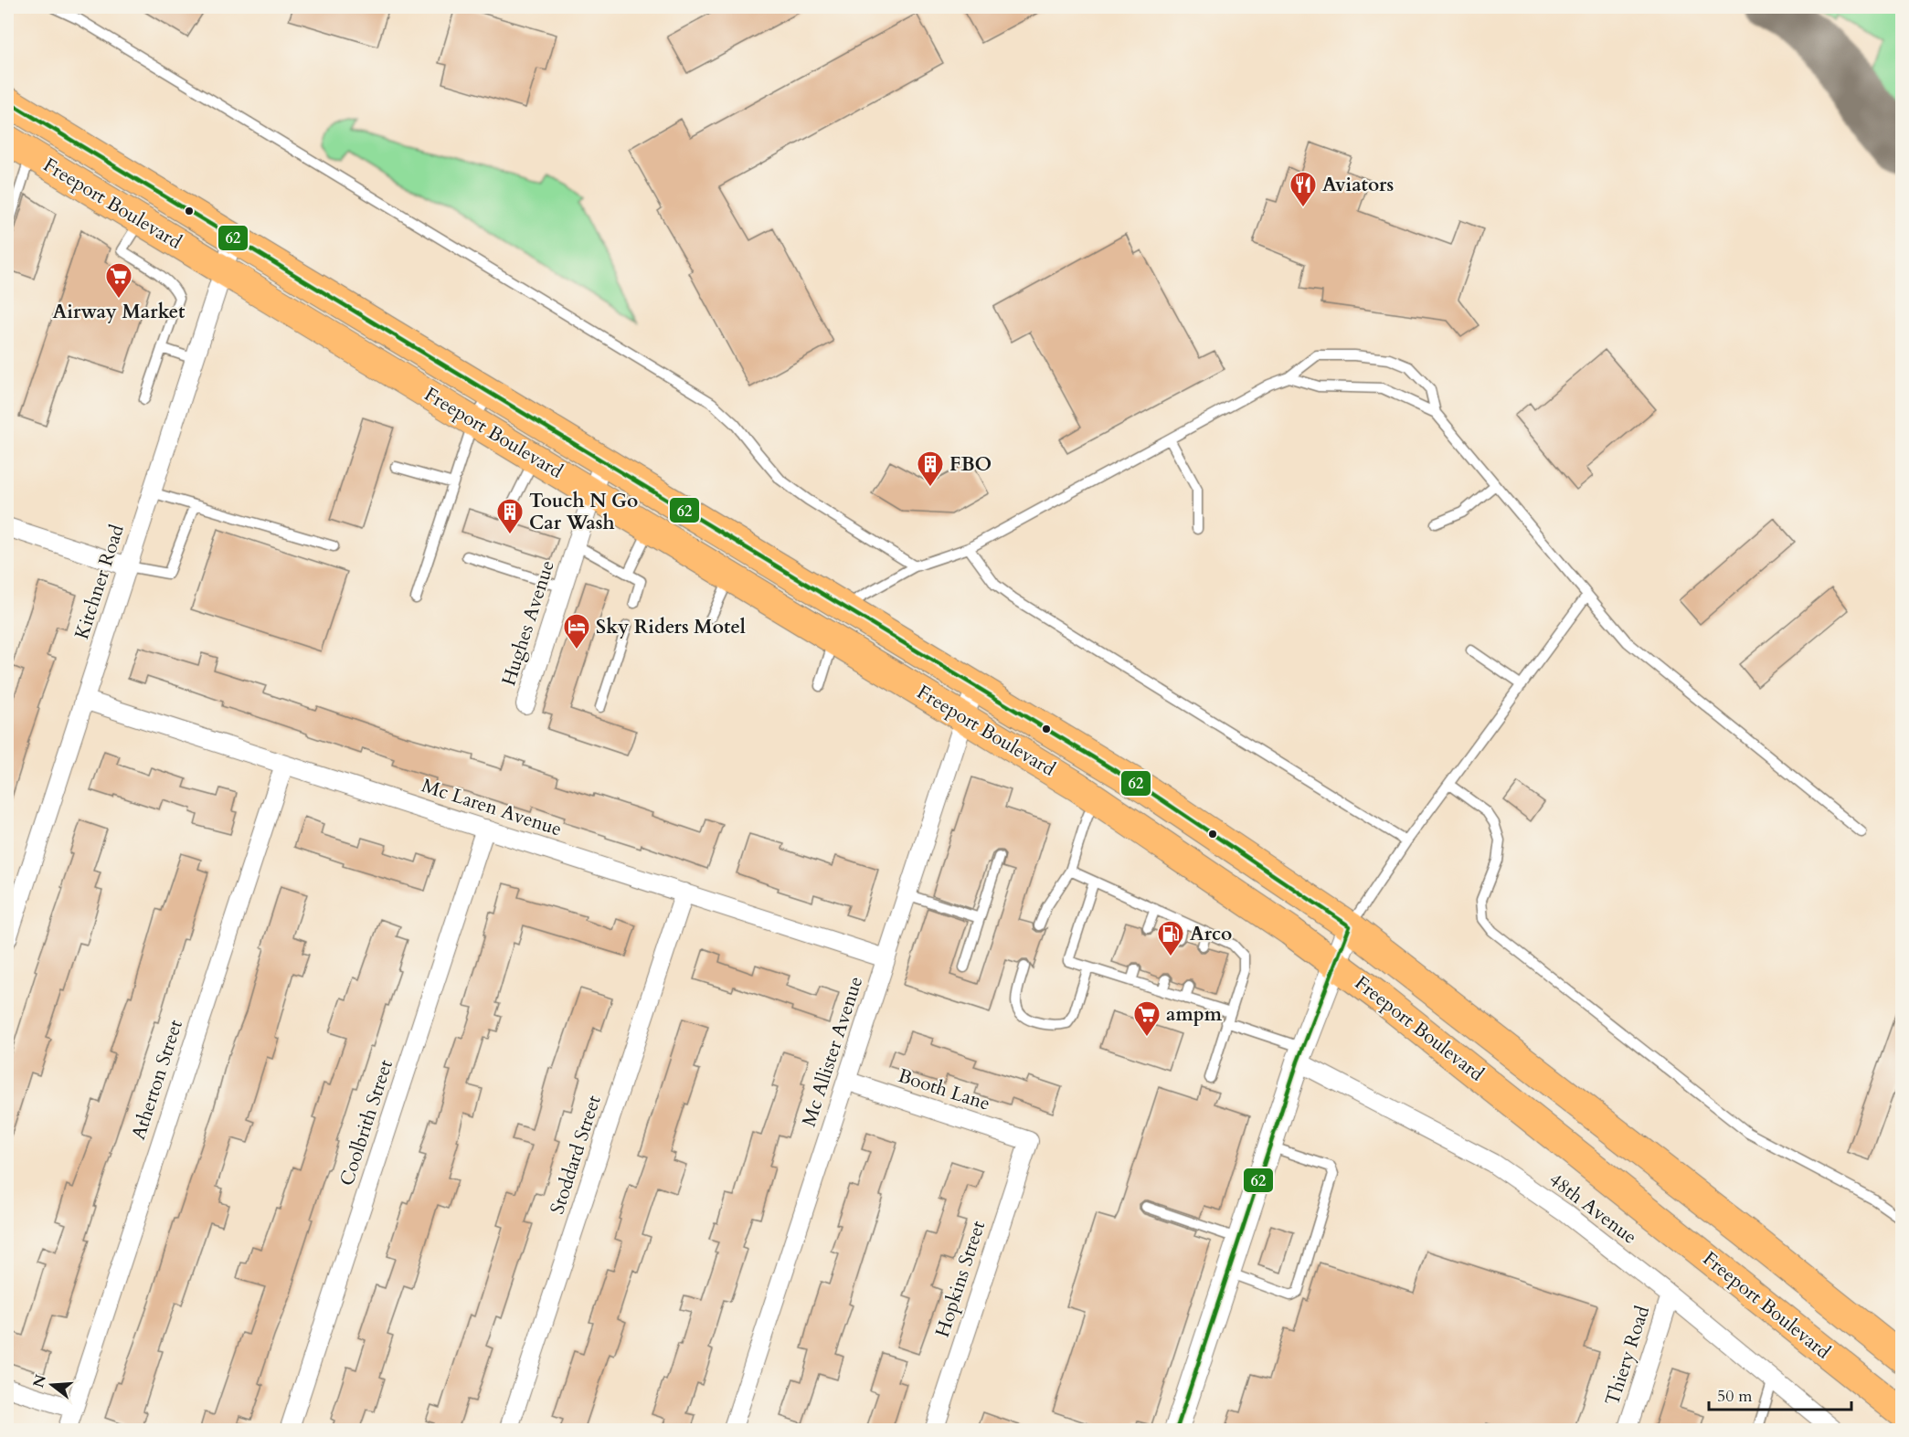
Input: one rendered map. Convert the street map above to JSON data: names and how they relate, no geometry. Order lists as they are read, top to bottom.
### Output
{
  "streets": {
    "main road": ["Freeport Boulevard"],
    "street": [
      "Kitchner Road",
      "Hughes Avenue",
      "Mc Laren Avenue",
      "Mc Allister Avenue",
      "Atherton Street",
      "Booth Lane",
      "Coolbrith Street",
      "Stoddard Street",
      "48th Avenue",
      "Hopkins Street",
      "Thiery Road"
    ]
  },
  "crossings": [
    ["Freeport Boulevard", "Kitchner Road"],
    ["Freeport Boulevard", "Hughes Avenue"],
    ["Freeport Boulevard", "Mc Allister Avenue"],
    ["Kitchner Road", "Mc Laren Avenue"],
    ["Mc Laren Avenue", "Mc Allister Avenue"],
    ["Mc Laren Avenue", "Atherton Street"],
    ["Mc Laren Avenue", "Coolbrith Street"],
    ["Mc Laren Avenue", "Stoddard Street"],
    ["Mc Allister Avenue", "Booth Lane"],
    ["Booth Lane", "Hopkins Street"],
    ["48th Avenue", "Thiery Road"]
  ],
  "places": {
    "restaurant": ["Aviators"],
    "supermarket": ["Airway Market", "ampm"],
    "building": ["FBO", "Touch N Go Car Wash"],
    "hotel": ["Sky Riders Motel"],
    "fuel station": ["Arco"]
  },
  "lines": ["transit line 62"],
  "scale_bar": "50 m",
  "north": "left"
}
